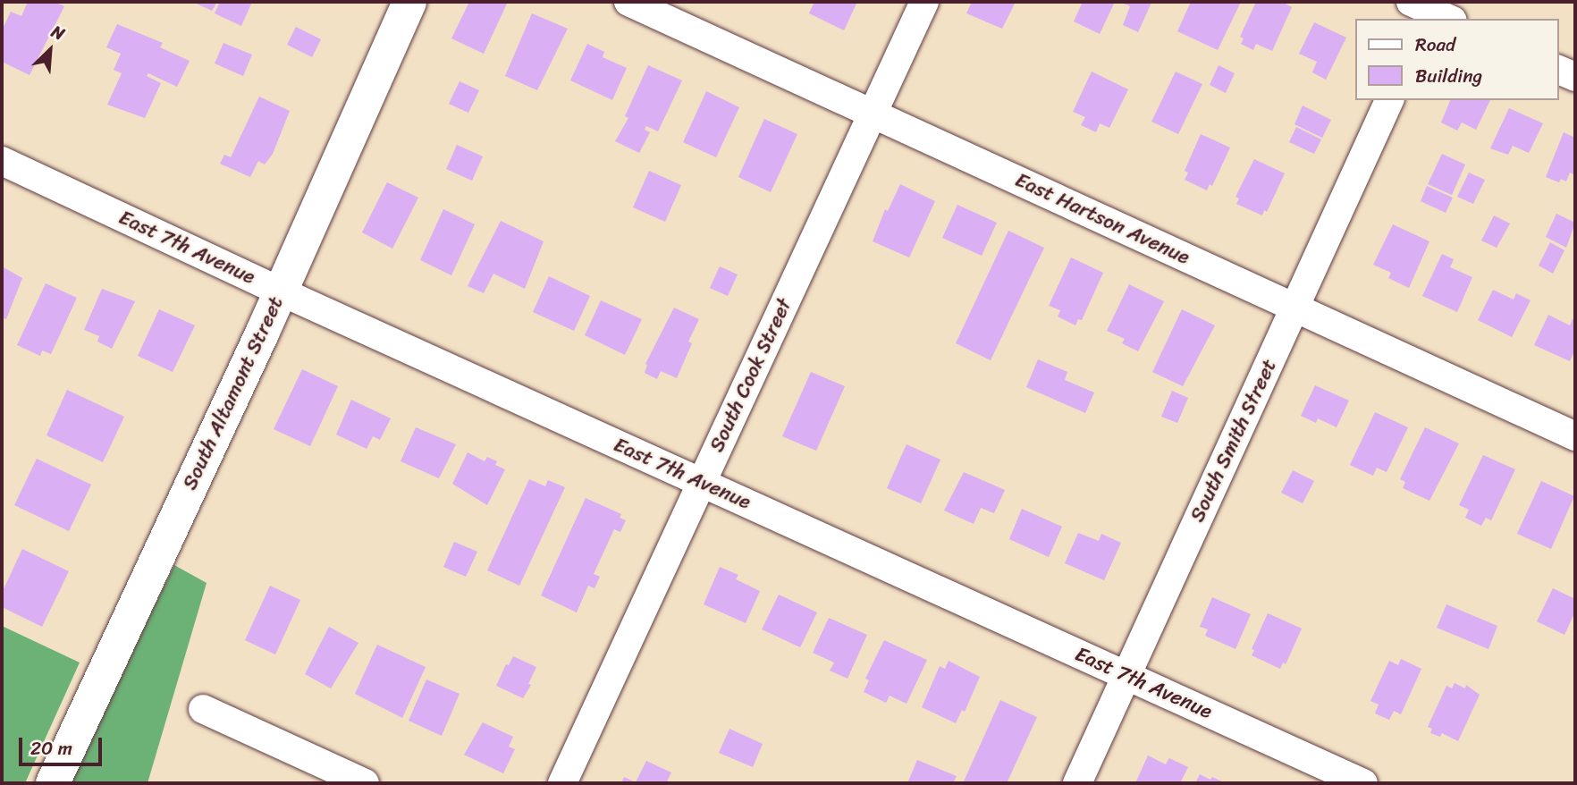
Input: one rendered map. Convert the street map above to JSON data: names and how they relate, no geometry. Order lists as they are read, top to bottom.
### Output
{
  "streets": {
    "street": [
      "East Hartson Avenue",
      "East 7th Avenue",
      "South Cook Street",
      "South Altamont Street",
      "South Smith Street"
    ]
  },
  "crossings": [
    ["East Hartson Avenue", "South Cook Street"],
    ["East Hartson Avenue", "South Smith Street"],
    ["East 7th Avenue", "South Cook Street"],
    ["East 7th Avenue", "South Altamont Street"],
    ["East 7th Avenue", "South Smith Street"]
  ],
  "legend": ["Road", "Building"],
  "scale_bar": "20 m",
  "north": "top right"
}
